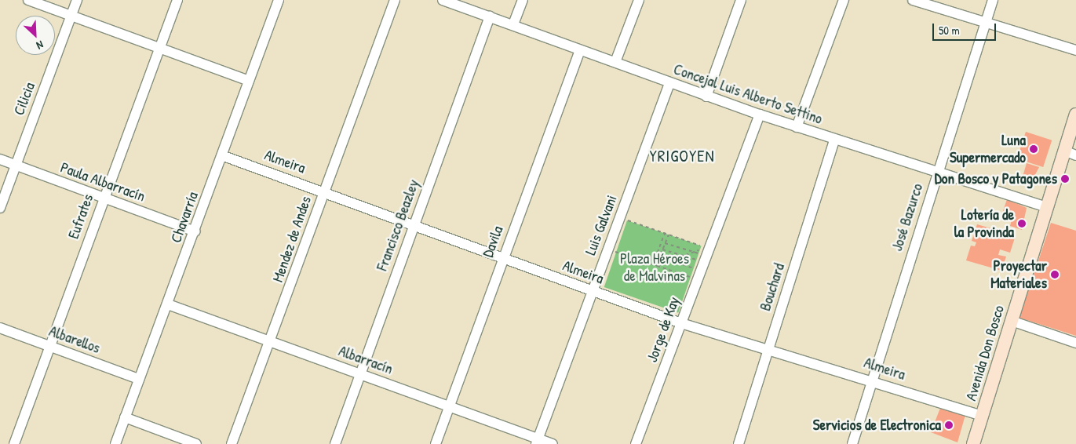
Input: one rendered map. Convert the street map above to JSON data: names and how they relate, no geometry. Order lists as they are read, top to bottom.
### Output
{
  "streets": {
    "main road": ["Avenida Don Bosco"],
    "street": [
      "Concejal Luis Alberto Settino",
      "Cilicia",
      "Almeira",
      "Paula Albarracín",
      "Eufrates",
      "Chavarría",
      "José Bazurco",
      "Francisco Beazley",
      "Luis Galvani",
      "Mendez de Andes",
      "Davila",
      "Bouchard",
      "Jorge de Kay",
      "Albarellos",
      "Albarracín"
    ]
  },
  "crossings": [
    ["Concejal Luis Alberto Settino", "José Bazurco"],
    ["Concejal Luis Alberto Settino", "Francisco Beazley"],
    ["Concejal Luis Alberto Settino", "Luis Galvani"],
    ["Concejal Luis Alberto Settino", "Davila"],
    ["Concejal Luis Alberto Settino", "Bouchard"],
    ["Concejal Luis Alberto Settino", "Jorge de Kay"],
    ["Concejal Luis Alberto Settino", "Avenida Don Bosco"],
    ["Cilicia", "Paula Albarracín"],
    ["Almeira", "Chavarría"],
    ["Almeira", "José Bazurco"],
    ["Almeira", "Francisco Beazley"],
    ["Almeira", "Luis Galvani"],
    ["Almeira", "Mendez de Andes"],
    ["Almeira", "Davila"],
    ["Almeira", "Bouchard"],
    ["Almeira", "Jorge de Kay"],
    ["Almeira", "Avenida Don Bosco"],
    ["Paula Albarracín", "Eufrates"],
    ["Paula Albarracín", "Chavarría"],
    ["Eufrates", "Albarellos"],
    ["Chavarría", "Albarellos"],
    ["Chavarría", "Albarracín"],
    ["Francisco Beazley", "Albarracín"],
    ["Luis Galvani", "Albarracín"],
    ["Mendez de Andes", "Albarracín"],
    ["Davila", "Albarracín"]
  ],
  "districts": ["YRIGOYEN"],
  "parks": ["Plaza Héroes de Malvinas"],
  "places": [
    "Luna Supermercado",
    "Don Bosco y Patagones",
    "Lotería de la Provinda",
    "Proyectar Materiales",
    "Servicios de Electronica"
  ],
  "scale_bar": "50 m",
  "north": "bottom right"
}
